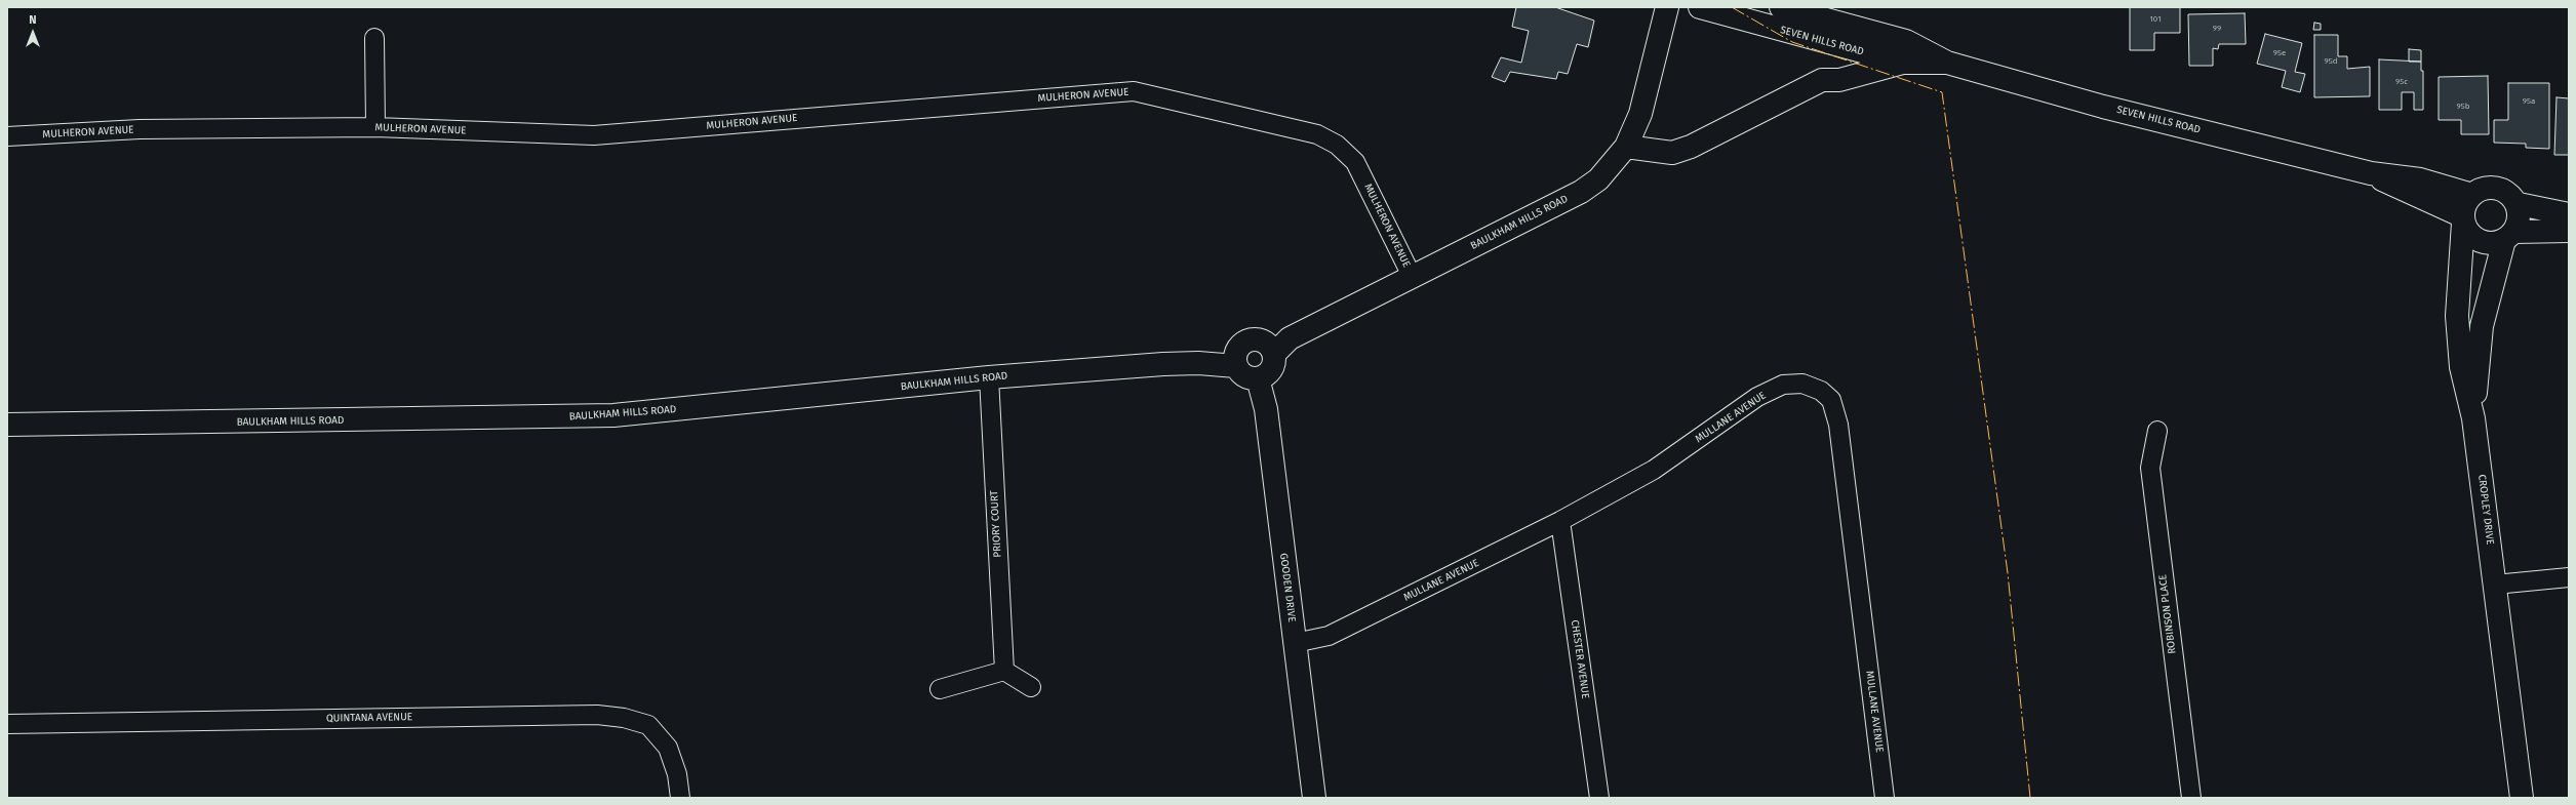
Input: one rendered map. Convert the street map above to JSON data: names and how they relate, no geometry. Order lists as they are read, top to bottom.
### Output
{
  "streets": {
    "street": [
      "SEVEN HILLS ROAD",
      "MULHERON AVENUE",
      "BAULKHAM HILLS ROAD",
      "MULLANE AVENUE",
      "CROPLEY DRIVE",
      "PRIORY COURT",
      "GOODEN DRIVE",
      "ROBINSON PLACE",
      "CHESTER AVENUE",
      "QUINTANA AVENUE"
    ]
  },
  "crossings": [
    ["SEVEN HILLS ROAD", "CROPLEY DRIVE"],
    ["MULHERON AVENUE", "BAULKHAM HILLS ROAD"],
    ["BAULKHAM HILLS ROAD", "PRIORY COURT"],
    ["BAULKHAM HILLS ROAD", "GOODEN DRIVE"],
    ["MULLANE AVENUE", "GOODEN DRIVE"],
    ["MULLANE AVENUE", "CHESTER AVENUE"]
  ],
  "house_numbers": [
    "101",
    "99",
    "95e",
    "95d",
    "95c",
    "95a",
    "95b"
  ],
  "north": "top"
}
